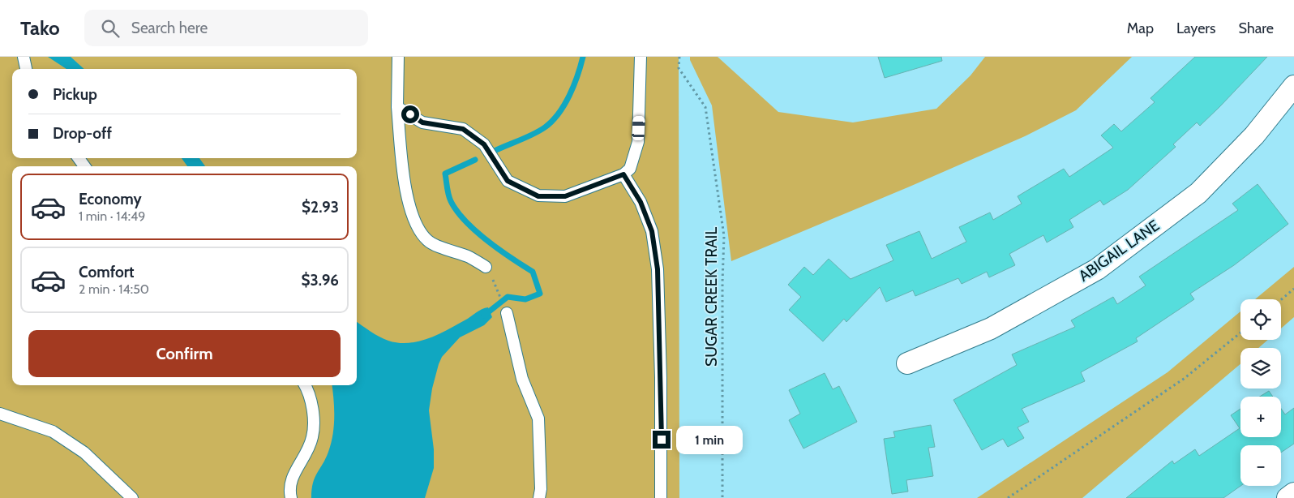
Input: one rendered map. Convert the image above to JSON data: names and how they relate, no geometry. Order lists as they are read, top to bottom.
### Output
{
  "streets": {
    "street": ["ABIGAIL LANE"],
    "path": ["SUGAR CREEK TRAIL"]
  },
  "page": {
    "header": "Tako",
    "search": "Search here",
    "nav": ["Map", "Layers", "Share"],
    "banner": ["Pickup", "Drop-off"],
    "list": [
      {
        "name": "Economy",
        "note": "1 min · 14:49",
        "value": "$2.93"
      },
      {
        "name": "Comfort",
        "note": "2 min · 14:50",
        "value": "$3.96"
      }
    ],
    "map_buttons": ["+", "−"],
    "buttons": "Confirm",
    "bubble": "1 min"
  }
}
